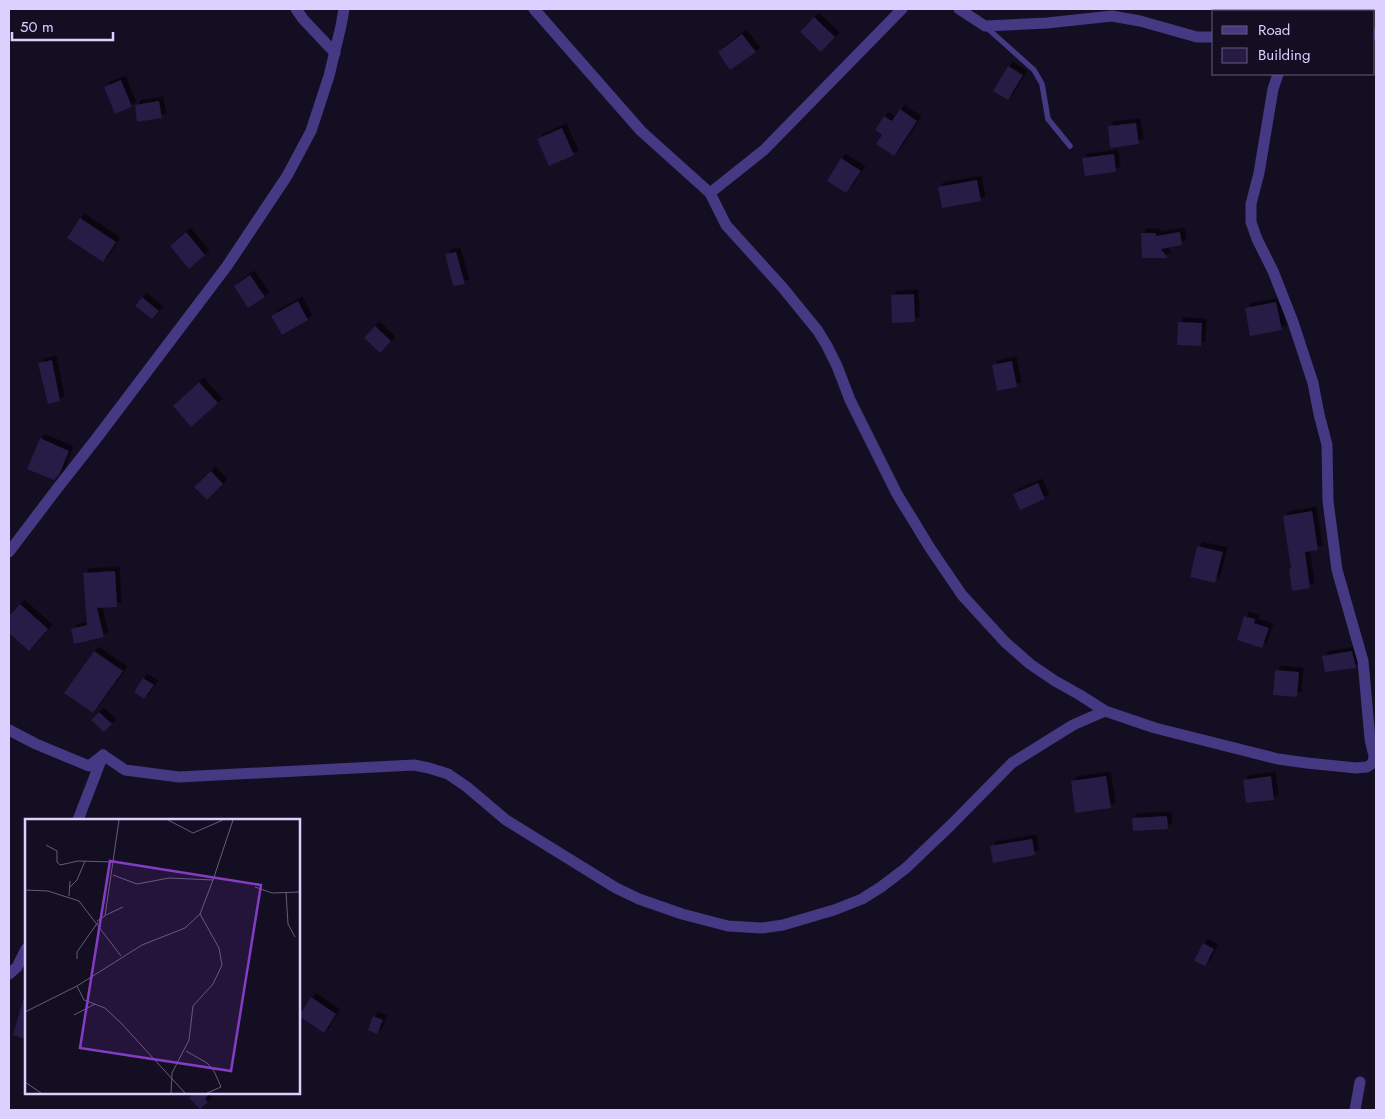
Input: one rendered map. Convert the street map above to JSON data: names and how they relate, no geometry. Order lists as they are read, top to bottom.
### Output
{
  "legend": ["Road", "Building"],
  "scale_bar": "50 m"
}
